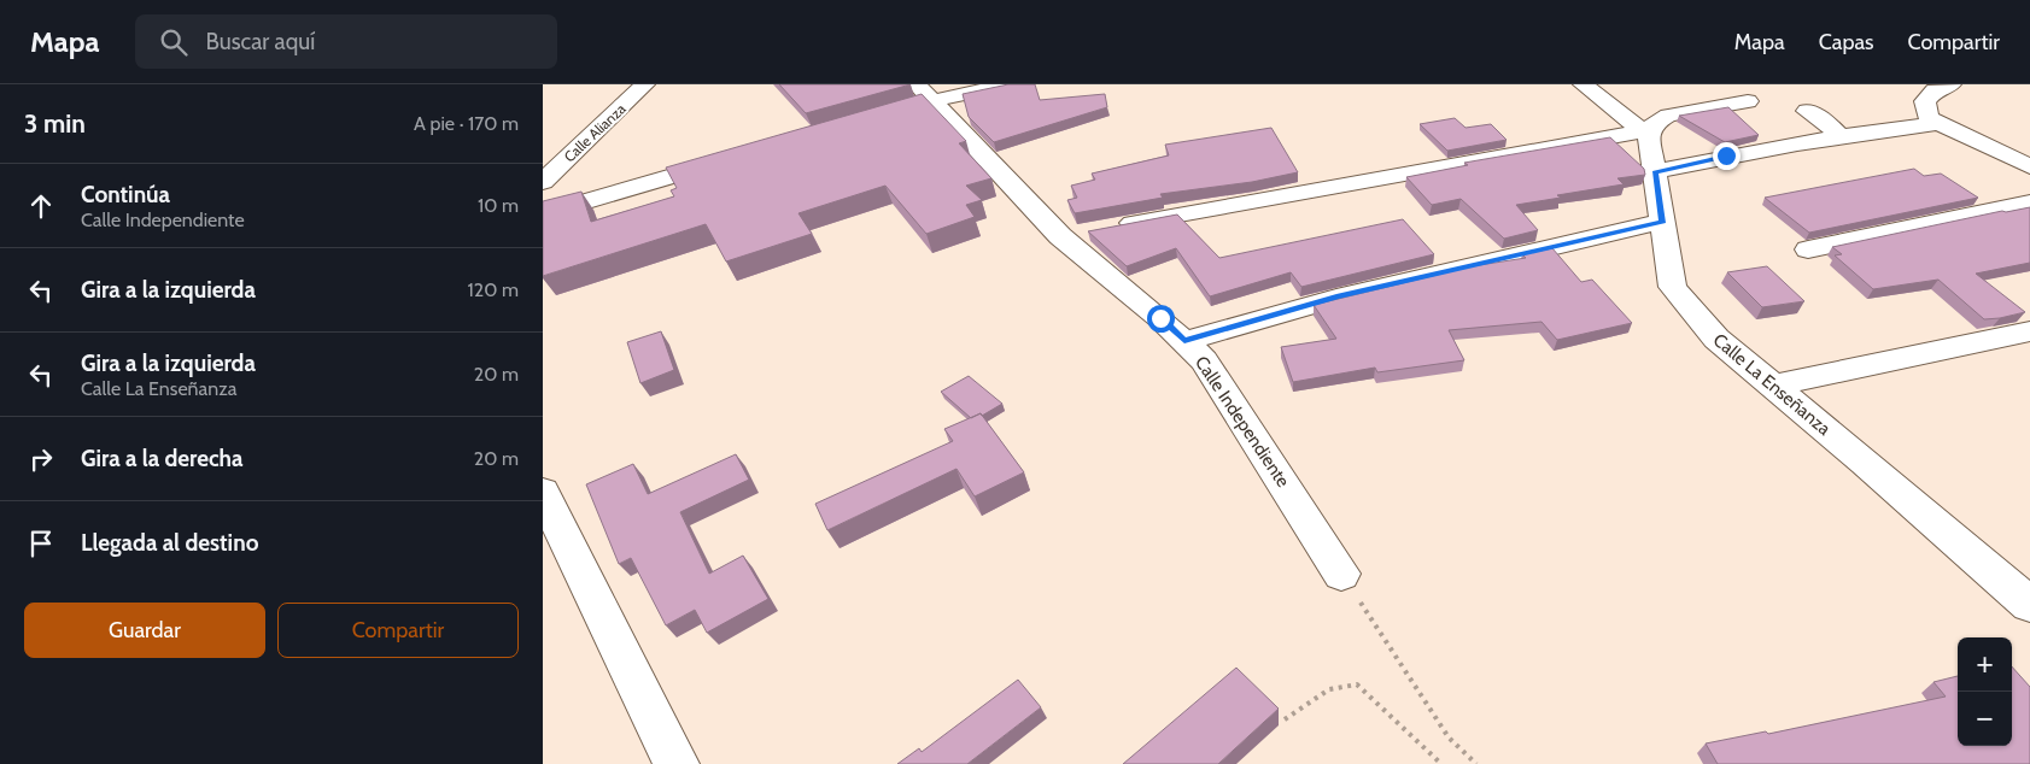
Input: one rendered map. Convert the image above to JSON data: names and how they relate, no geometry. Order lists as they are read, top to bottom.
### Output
{
  "streets": {
    "street": ["Calle Alianza", "Calle La Enseñanza", "Calle Independiente"]
  },
  "page": {
    "header": "Mapa",
    "search": "Buscar aquí",
    "nav": ["Mapa", "Capas", "Compartir"],
    "heading": ["3 min", "A pie · 170 m"],
    "list": [
      ["Continúa", "Calle Independiente", "10 m"],
      ["Gira a la izquierda", "120 m"],
      ["Gira a la izquierda", "Calle La Enseñanza", "20 m"],
      ["Gira a la derecha", "20 m"],
      "Llegada al destino"
    ],
    "buttons": ["Guardar", "Compartir"],
    "map_buttons": ["+", "−"]
  }
}
